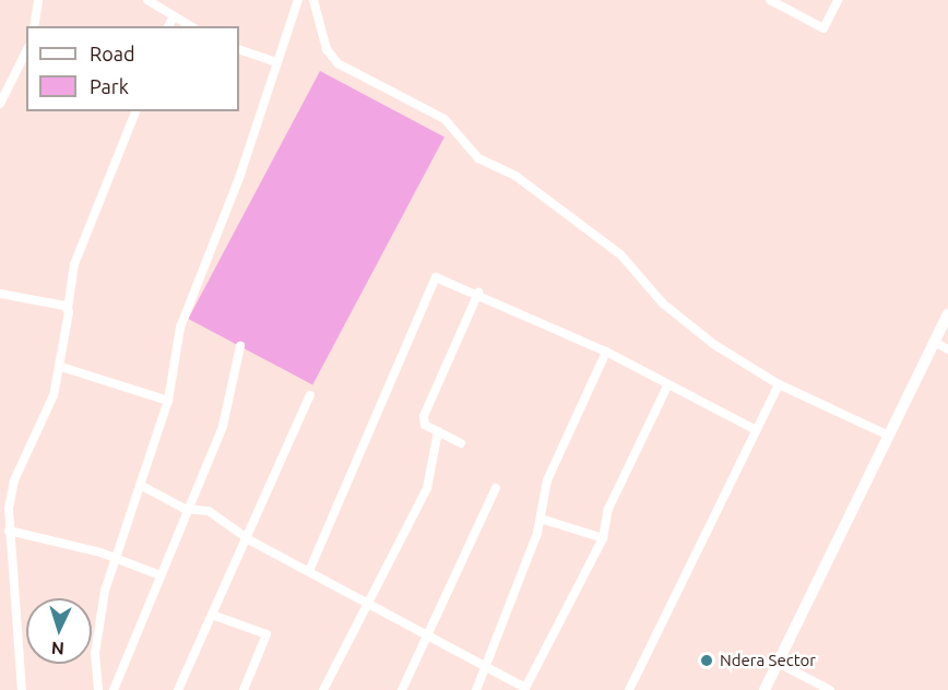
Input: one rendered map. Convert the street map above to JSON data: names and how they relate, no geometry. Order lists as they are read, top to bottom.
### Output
{
  "places": ["Ndera Sector"],
  "legend": ["Road", "Park"],
  "north": "bottom"
}
